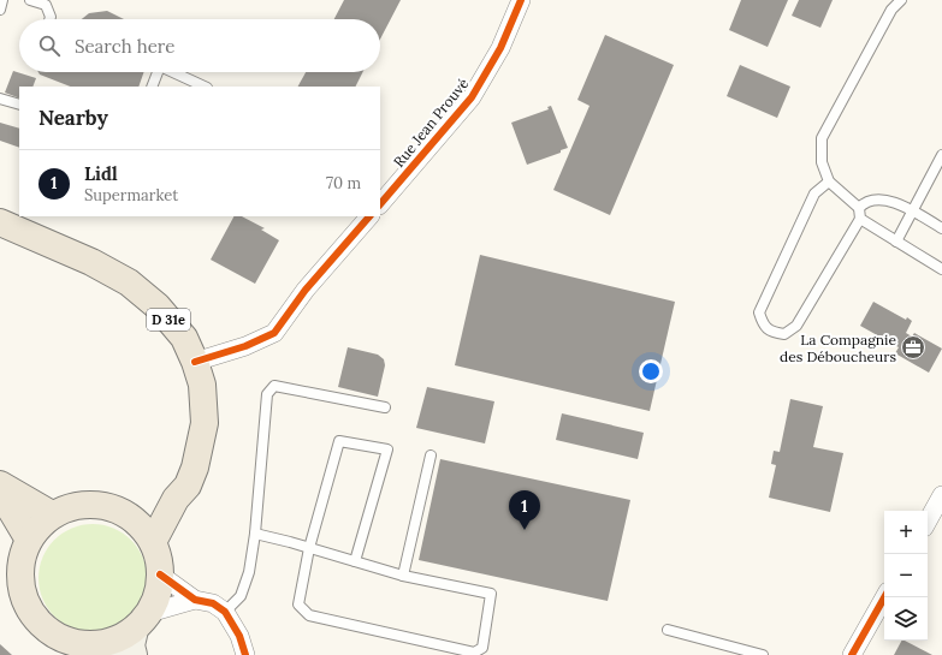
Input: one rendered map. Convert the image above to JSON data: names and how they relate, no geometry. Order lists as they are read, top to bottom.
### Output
{
  "streets": {
    "main road": ["D 31e"],
    "street": ["Rue Jean Prouvé"]
  },
  "places": {
    "office": ["La Compagnie des Déboucheurs"]
  },
  "page": {
    "search": "Search here",
    "heading": "Nearby",
    "list": [
      {
        "mark": "1",
        "name": "Lidl",
        "note": "Supermarket",
        "value": "70 m"
      }
    ],
    "pins": "1",
    "map_buttons": ["+", "−"]
  }
}
